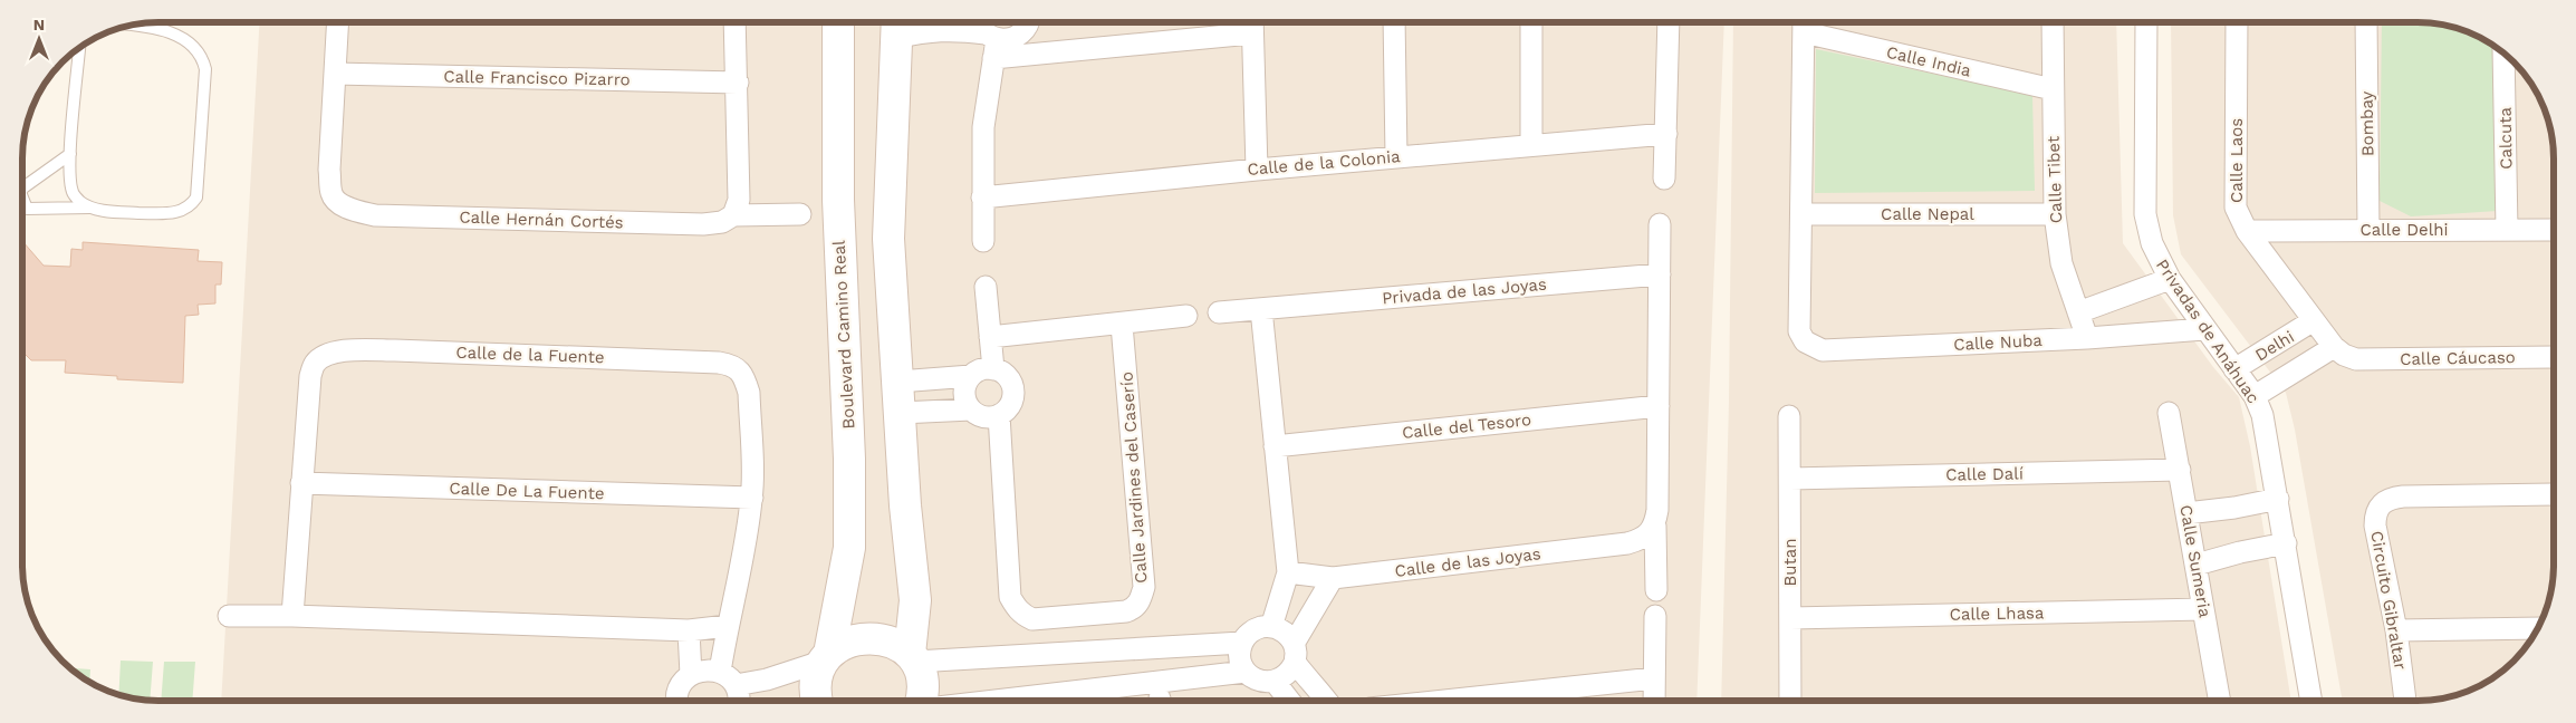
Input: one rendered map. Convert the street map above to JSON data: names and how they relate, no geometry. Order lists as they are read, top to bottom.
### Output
{
  "streets": {
    "street": [
      "Calle India",
      "Calle Francisco Pizarro",
      "Bombay",
      "Calcuta",
      "Calle Laos",
      "Calle de la Colonia",
      "Calle Tibet",
      "Calle Nepal",
      "Calle Hernán Cortés",
      "Calle Delhi",
      "Privada de las Joyas",
      "Privadas de Anáhuac",
      "Boulevard Camino Real",
      "Calle Nuba",
      "Delhi",
      "Calle de la Fuente",
      "Calle Cáucaso",
      "Calle del Tesoro",
      "Calle Dalí",
      "Calle Jardines del Caserío",
      "Calle De La Fuente",
      "Calle Sumeria",
      "Calle de las Joyas",
      "Butan",
      "Circuito Gibraltar",
      "Calle Lhasa"
    ]
  },
  "crossings": [
    ["Calle India", "Calle Tibet"],
    ["Calle Francisco Pizarro", "Calle Hernán Cortés"],
    ["Bombay", "Calle Delhi"],
    ["Calcuta", "Calle Delhi"],
    ["Calle Laos", "Calle Delhi"],
    ["Calle Laos", "Delhi"],
    ["Calle Laos", "Calle Cáucaso"],
    ["Calle Tibet", "Calle Nepal"],
    ["Calle Tibet", "Calle Nuba"],
    ["Calle Nepal", "Calle Nuba"],
    ["Privadas de Anáhuac", "Calle Nuba"],
    ["Privadas de Anáhuac", "Delhi"],
    ["Calle de la Fuente", "Calle De La Fuente"],
    ["Calle Dalí", "Calle Sumeria"],
    ["Calle Dalí", "Butan"],
    ["Calle Sumeria", "Calle Lhasa"],
    ["Butan", "Calle Lhasa"]
  ],
  "north": "top"
}
